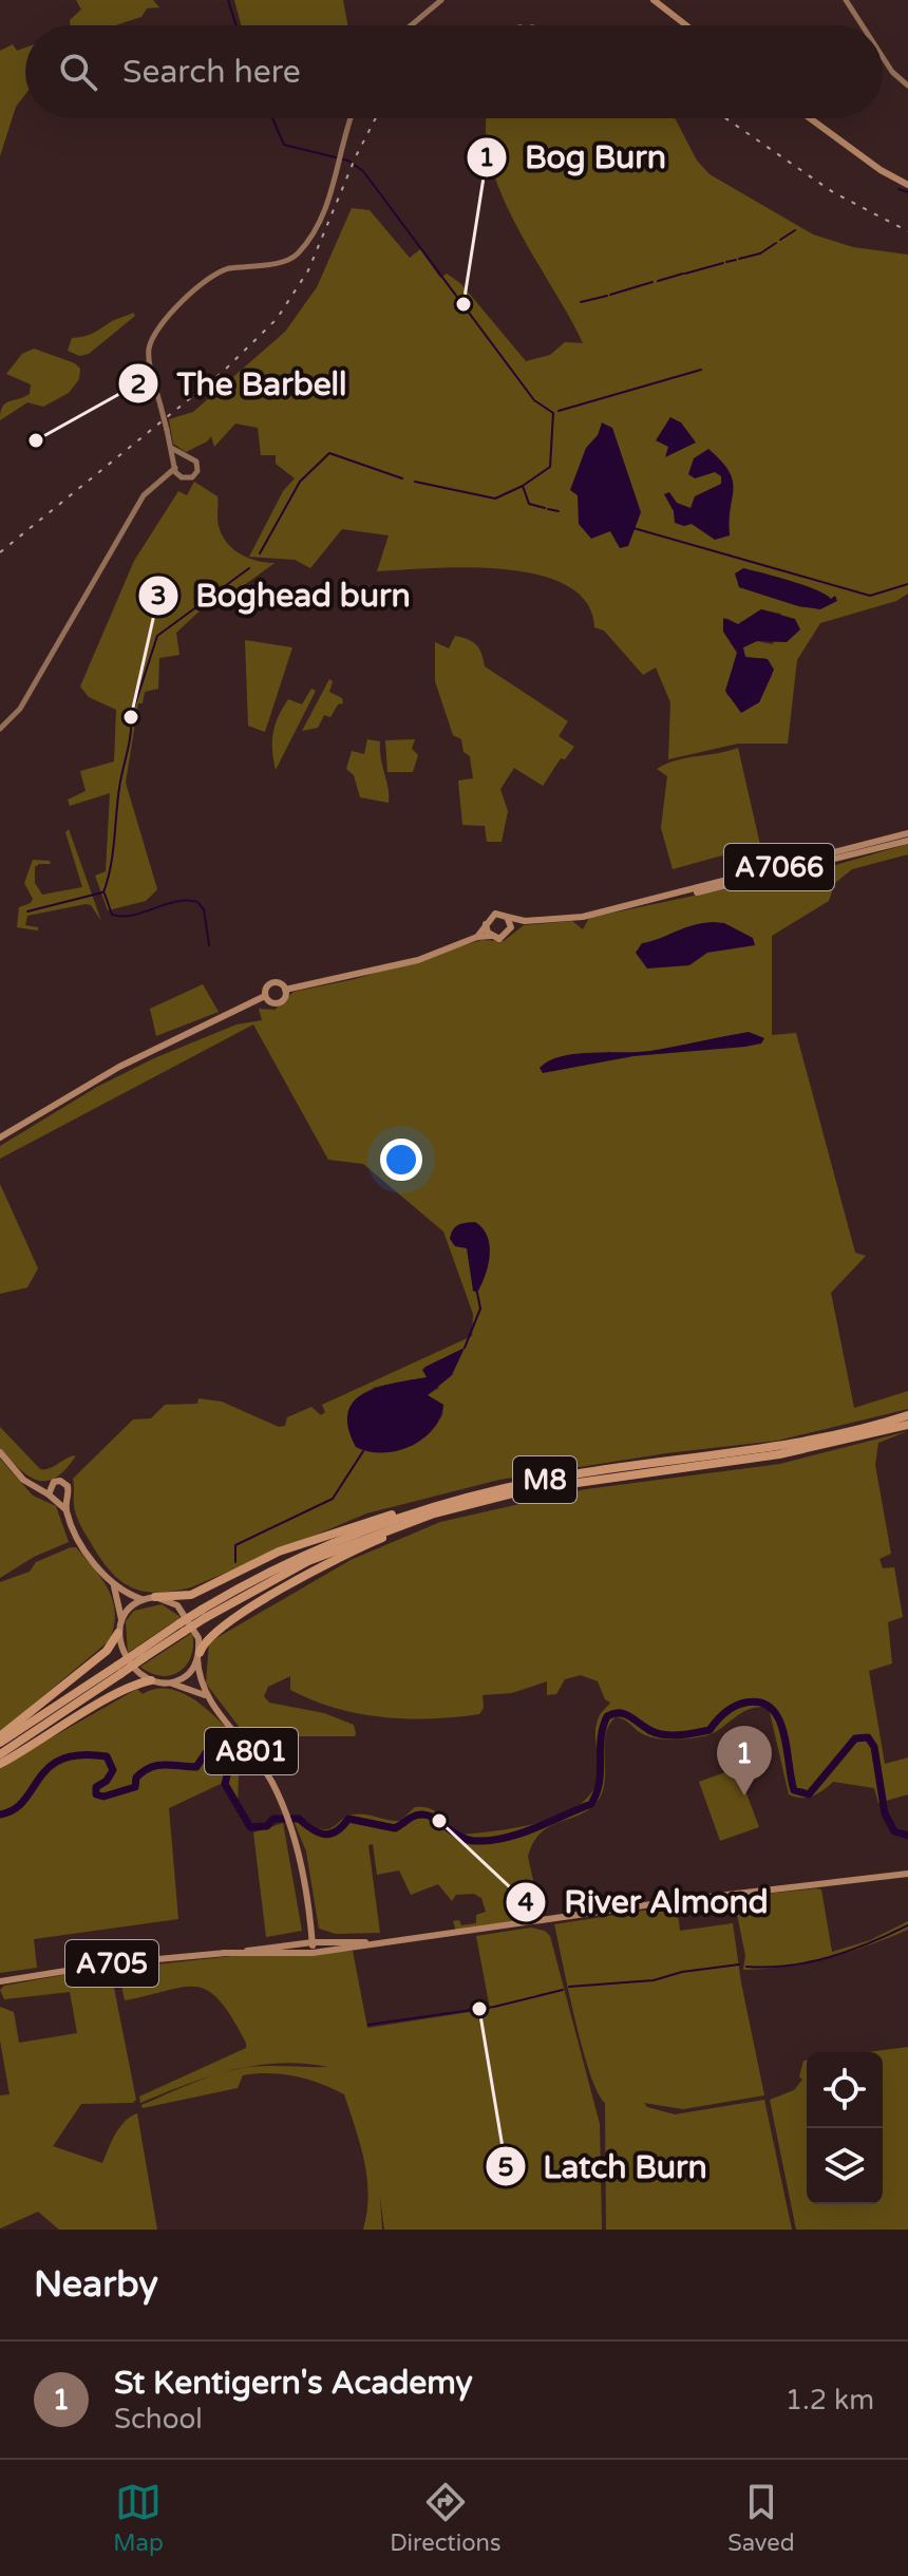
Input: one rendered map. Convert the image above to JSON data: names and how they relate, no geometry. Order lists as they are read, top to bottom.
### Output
{
  "streets": {
    "highway": ["M8"],
    "main road": ["A7066", "A801", "A705"]
  },
  "crossings": [
    ["M8", "A801"],
    ["A801", "A705"]
  ],
  "places": [
    "Bog Burn",
    "The Barbell",
    "Boghead burn",
    "River Almond",
    "Latch Burn"
  ],
  "page": {
    "search": "Search here",
    "pins": "1",
    "heading": "Nearby",
    "list": [
      {
        "mark": "1",
        "name": "St Kentigern's Academy",
        "note": "School",
        "value": "1.2 km"
      }
    ],
    "nav": ["Map", "Directions", "Saved"]
  }
}
